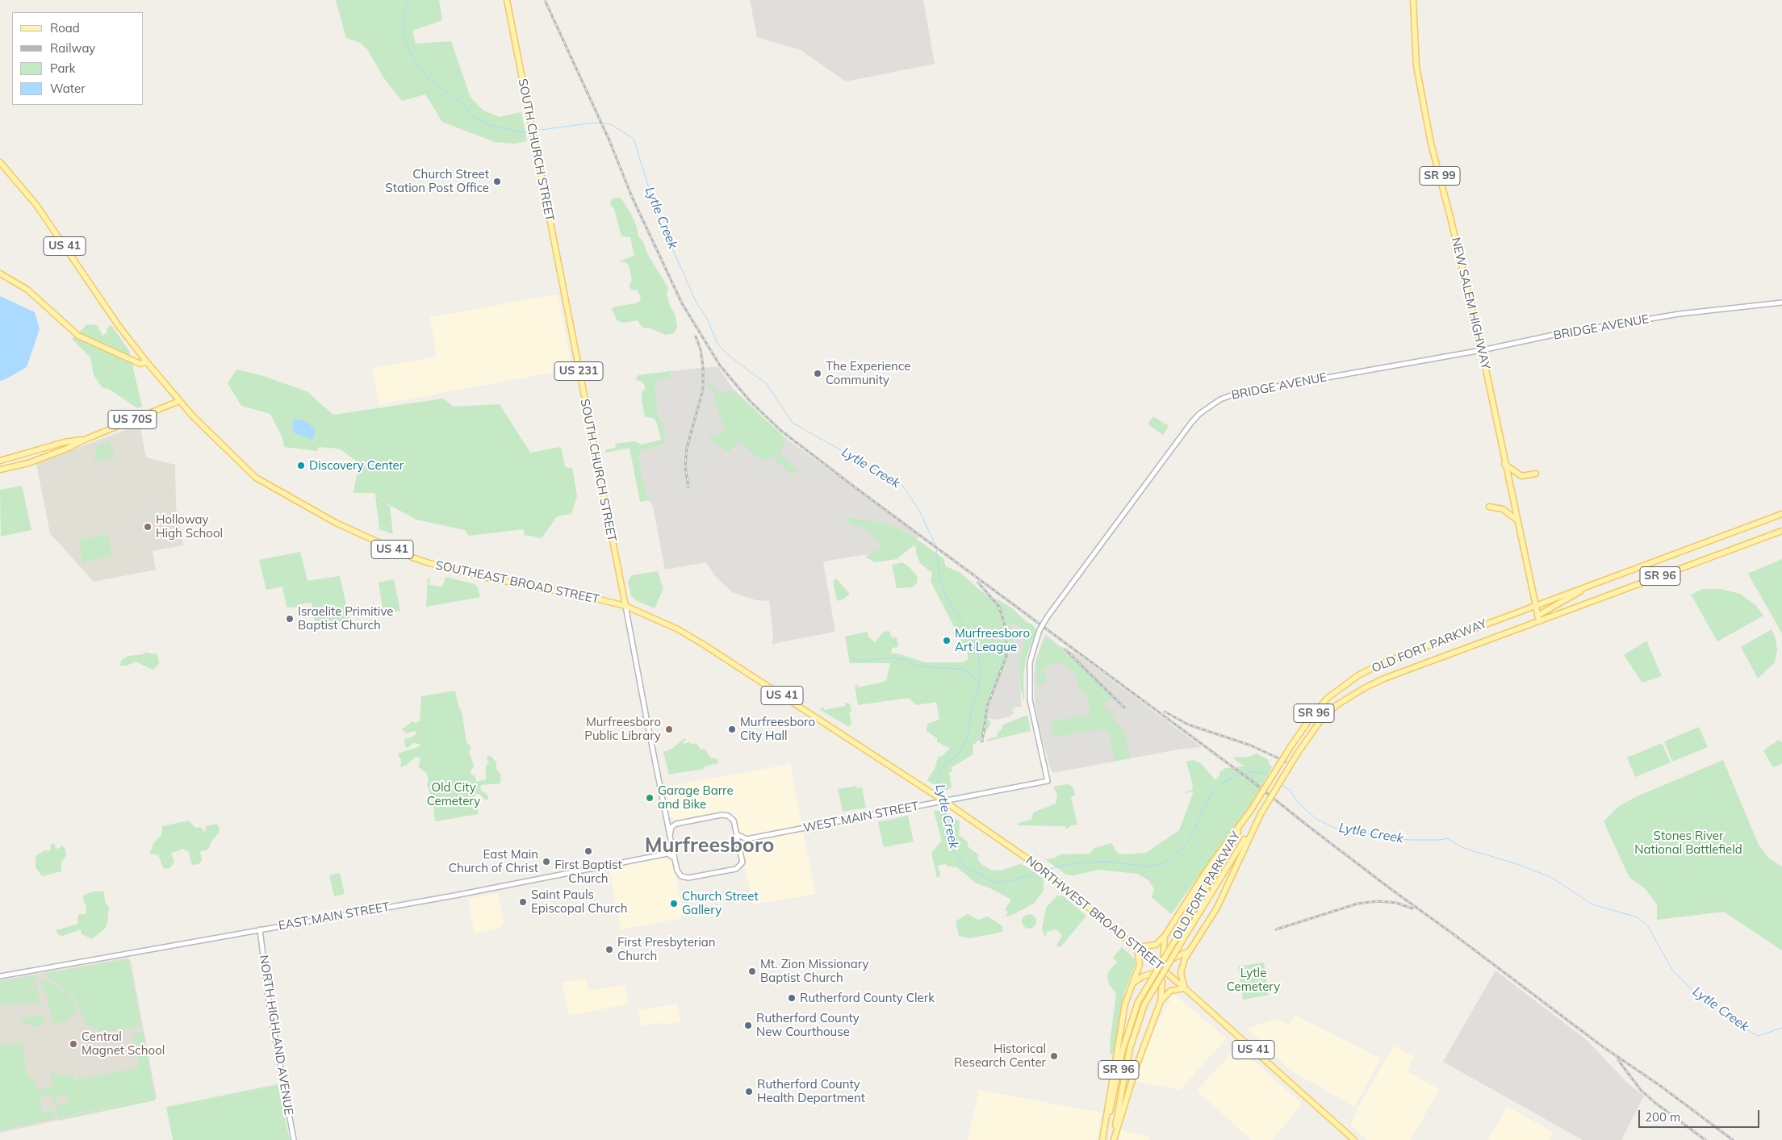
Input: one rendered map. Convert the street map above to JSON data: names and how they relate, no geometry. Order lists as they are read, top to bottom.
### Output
{
  "streets": {
    "main road": [
      "SOUTH CHURCH STREET",
      "SR 99",
      "US 41",
      "NEW SALEM HIGHWAY",
      "US 231",
      "US 70S",
      "SR 96",
      "SOUTHEAST BROAD STREET",
      "OLD FORT PARKWAY",
      "NORTHWEST BROAD STREET"
    ],
    "street": [
      "BRIDGE AVENUE",
      "WEST MAIN STREET",
      "EAST MAIN STREET",
      "NORTH HIGHLAND AVENUE"
    ]
  },
  "crossings": [
    ["SOUTH CHURCH STREET", "SOUTHEAST BROAD STREET"],
    ["SOUTH CHURCH STREET", "NORTHWEST BROAD STREET"],
    ["SR 99", "NEW SALEM HIGHWAY"],
    ["SR 99", "OLD FORT PARKWAY"],
    ["NEW SALEM HIGHWAY", "BRIDGE AVENUE"],
    ["NEW SALEM HIGHWAY", "OLD FORT PARKWAY"],
    ["BRIDGE AVENUE", "WEST MAIN STREET"],
    ["US 70S", "SOUTHEAST BROAD STREET"],
    ["SOUTHEAST BROAD STREET", "NORTHWEST BROAD STREET"],
    ["WEST MAIN STREET", "NORTHWEST BROAD STREET"],
    ["EAST MAIN STREET", "NORTH HIGHLAND AVENUE"]
  ],
  "districts": ["Murfreesboro"],
  "water": ["Lytle Creek"],
  "parks": ["Old City Cemetery", "Stones River National Battlefield", "Lytle Cemetery"],
  "places": [
    "Church Street Station Post Office",
    "The Experience Community",
    "Discovery Center",
    "Holloway High School",
    "Israelite Primitive Baptist Church",
    "Murfreesboro Art League",
    "Murfreesboro Public Library",
    "Murfreesboro City Hall",
    "Garage Barre and Bike",
    "First Baptist Church",
    "East Main Church of Christ",
    "Saint Pauls Episcopal Church",
    "Church Street Gallery",
    "First Presbyterian Church",
    "Mt. Zion Missionary Baptist Church",
    "Rutherford County Clerk",
    "Rutherford County New Courthouse",
    "Central Magnet School",
    "Historical Research Center",
    "Rutherford County Health Department"
  ],
  "legend": [
    "Road",
    "Railway",
    "Park",
    "Water"
  ],
  "scale_bar": "200 m"
}
